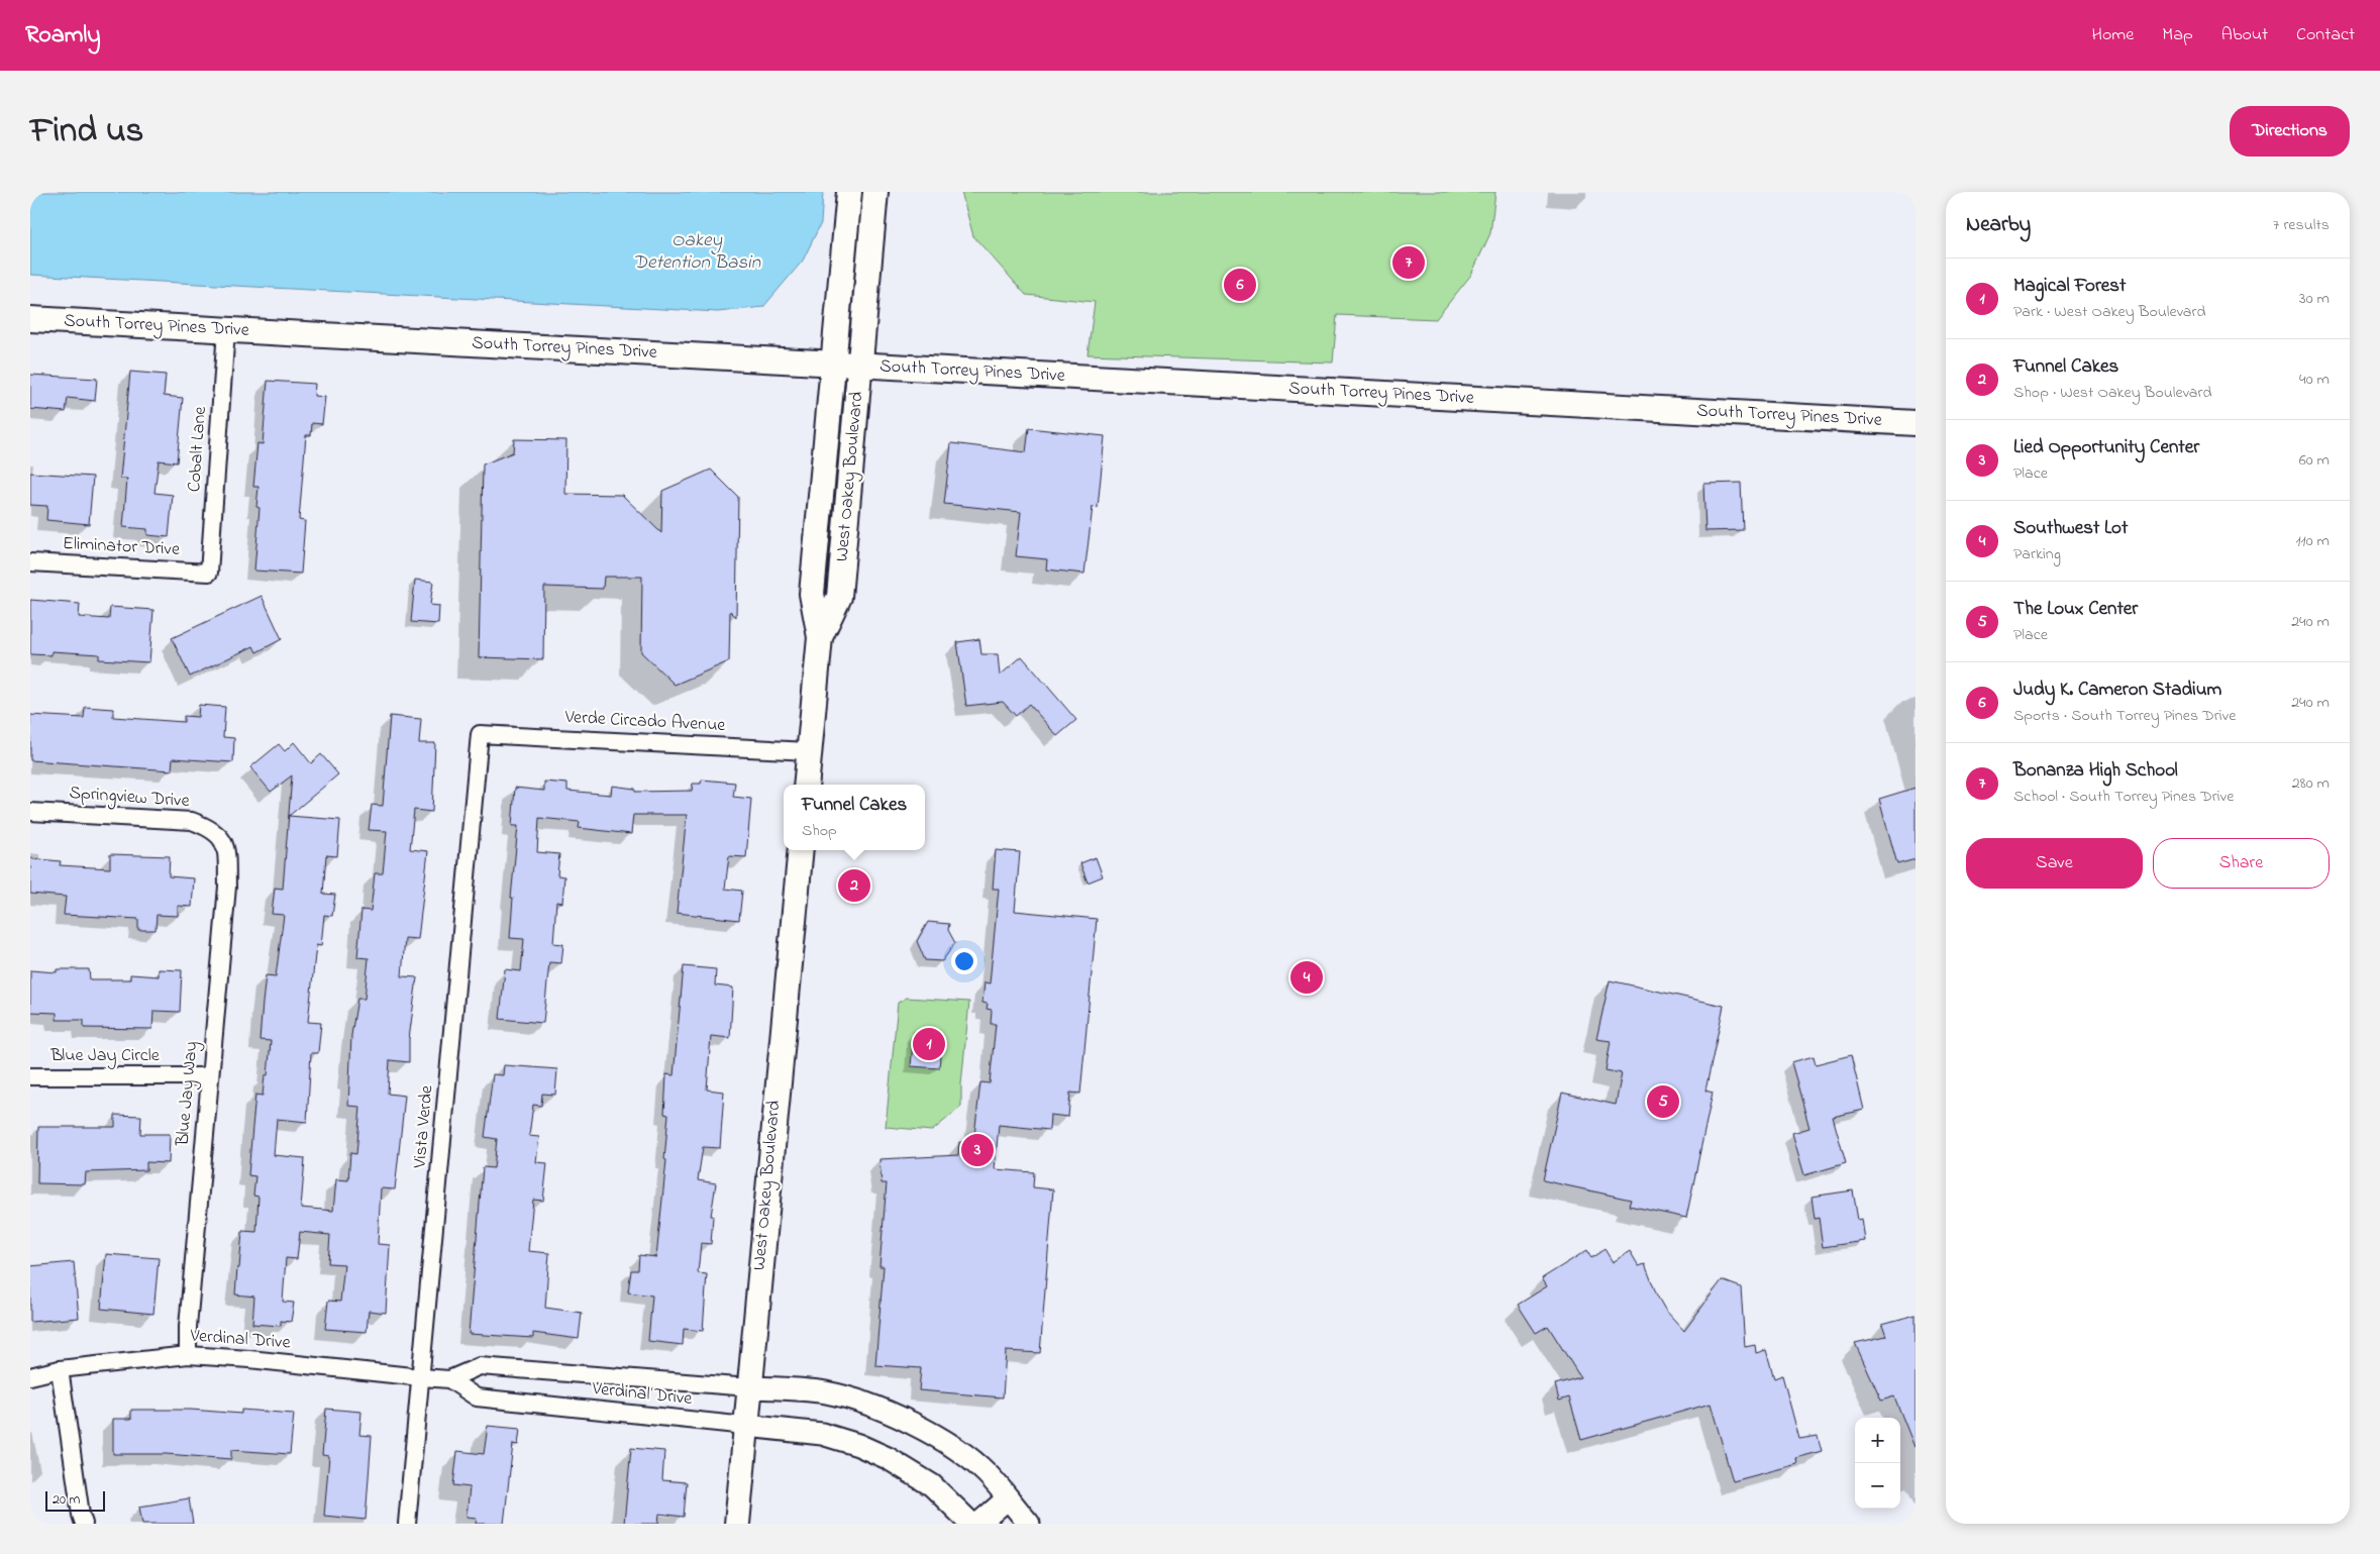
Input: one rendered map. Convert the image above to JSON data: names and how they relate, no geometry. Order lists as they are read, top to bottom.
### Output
{
  "streets": {
    "main road": ["South Torrey Pines Drive", "West Oakey Boulevard"],
    "street": [
      "Cobalt Lane",
      "Eliminator Drive",
      "Verde Circado Avenue",
      "Springview Drive",
      "Blue Jay Circle",
      "Blue Jay Way",
      "Vista Verde",
      "Verdinal Drive"
    ]
  },
  "crossings": [
    ["South Torrey Pines Drive", "Cobalt Lane"],
    ["South Torrey Pines Drive", "West Oakey Boulevard"],
    ["Cobalt Lane", "Eliminator Drive"],
    ["West Oakey Boulevard", "Verde Circado Avenue"],
    ["West Oakey Boulevard", "Verdinal Drive"],
    ["Verde Circado Avenue", "Vista Verde"],
    ["Springview Drive", "Blue Jay Way"],
    ["Blue Jay Circle", "Blue Jay Way"],
    ["Blue Jay Way", "Verdinal Drive"],
    ["Vista Verde", "Verdinal Drive"]
  ],
  "water": ["Oakey Detention Basin"],
  "scale_bar": "20 m",
  "page": {
    "header": "Roamly",
    "nav": [
      "Home",
      "Map",
      "About",
      "Contact"
    ],
    "title": "Find us",
    "buttons": [
      "Directions",
      ["Save", "Share"]
    ],
    "heading": ["Nearby", "7 results"],
    "pins": [
      "7",
      "6",
      "2",
      "4",
      "1",
      "5",
      "3"
    ],
    "list": [
      {
        "mark": "1",
        "name": "Magical Forest",
        "note": "Park · West Oakey Boulevard",
        "value": "30 m"
      },
      {
        "mark": "2",
        "name": "Funnel Cakes",
        "note": "Shop · West Oakey Boulevard",
        "value": "40 m"
      },
      {
        "mark": "3",
        "name": "Lied Opportunity Center",
        "note": "Place",
        "value": "60 m"
      },
      {
        "mark": "4",
        "name": "Southwest Lot",
        "note": "Parking",
        "value": "110 m"
      },
      {
        "mark": "5",
        "name": "The Loux Center",
        "note": "Place",
        "value": "240 m"
      },
      {
        "mark": "6",
        "name": "Judy K. Cameron Stadium",
        "note": "Sports · South Torrey Pines Drive",
        "value": "240 m"
      },
      {
        "mark": "7",
        "name": "Bonanza High School",
        "note": "School · South Torrey Pines Drive",
        "value": "280 m"
      }
    ],
    "popup": ["Funnel Cakes", "Shop"],
    "map_buttons": ["+", "−"],
    "scale": "20 m"
  }
}
